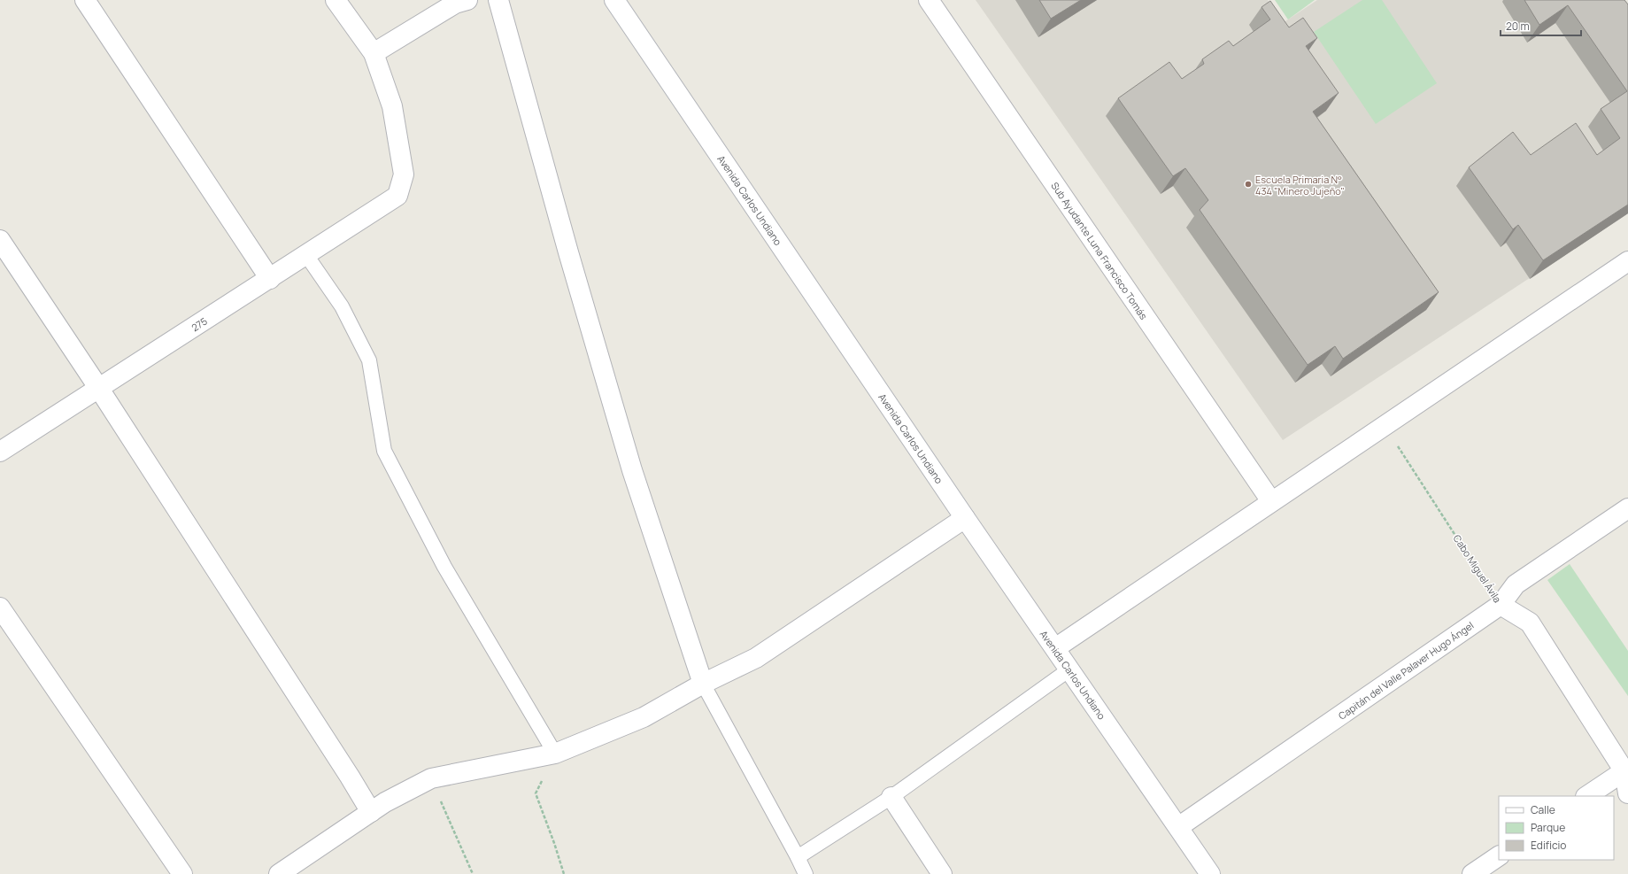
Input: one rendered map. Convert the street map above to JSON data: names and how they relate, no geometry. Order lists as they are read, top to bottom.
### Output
{
  "streets": {
    "street": [
      "Avenida Carlos Undiano",
      "Sub Ayudante Luna Francisco Tomás",
      "275",
      "Cabo Miguel Ávila",
      "Capitán del Valle Palaver Hugo Ángel"
    ]
  },
  "crossings": [
    ["Avenida Carlos Undiano", "Capitán del Valle Palaver Hugo Ángel"],
    ["Cabo Miguel Ávila", "Capitán del Valle Palaver Hugo Ángel"]
  ],
  "places": ["Escuela Primaria N° 434 \"Minero Jujeño\""],
  "legend": ["Calle", "Parque", "Edificio"],
  "scale_bar": "20 m"
}
